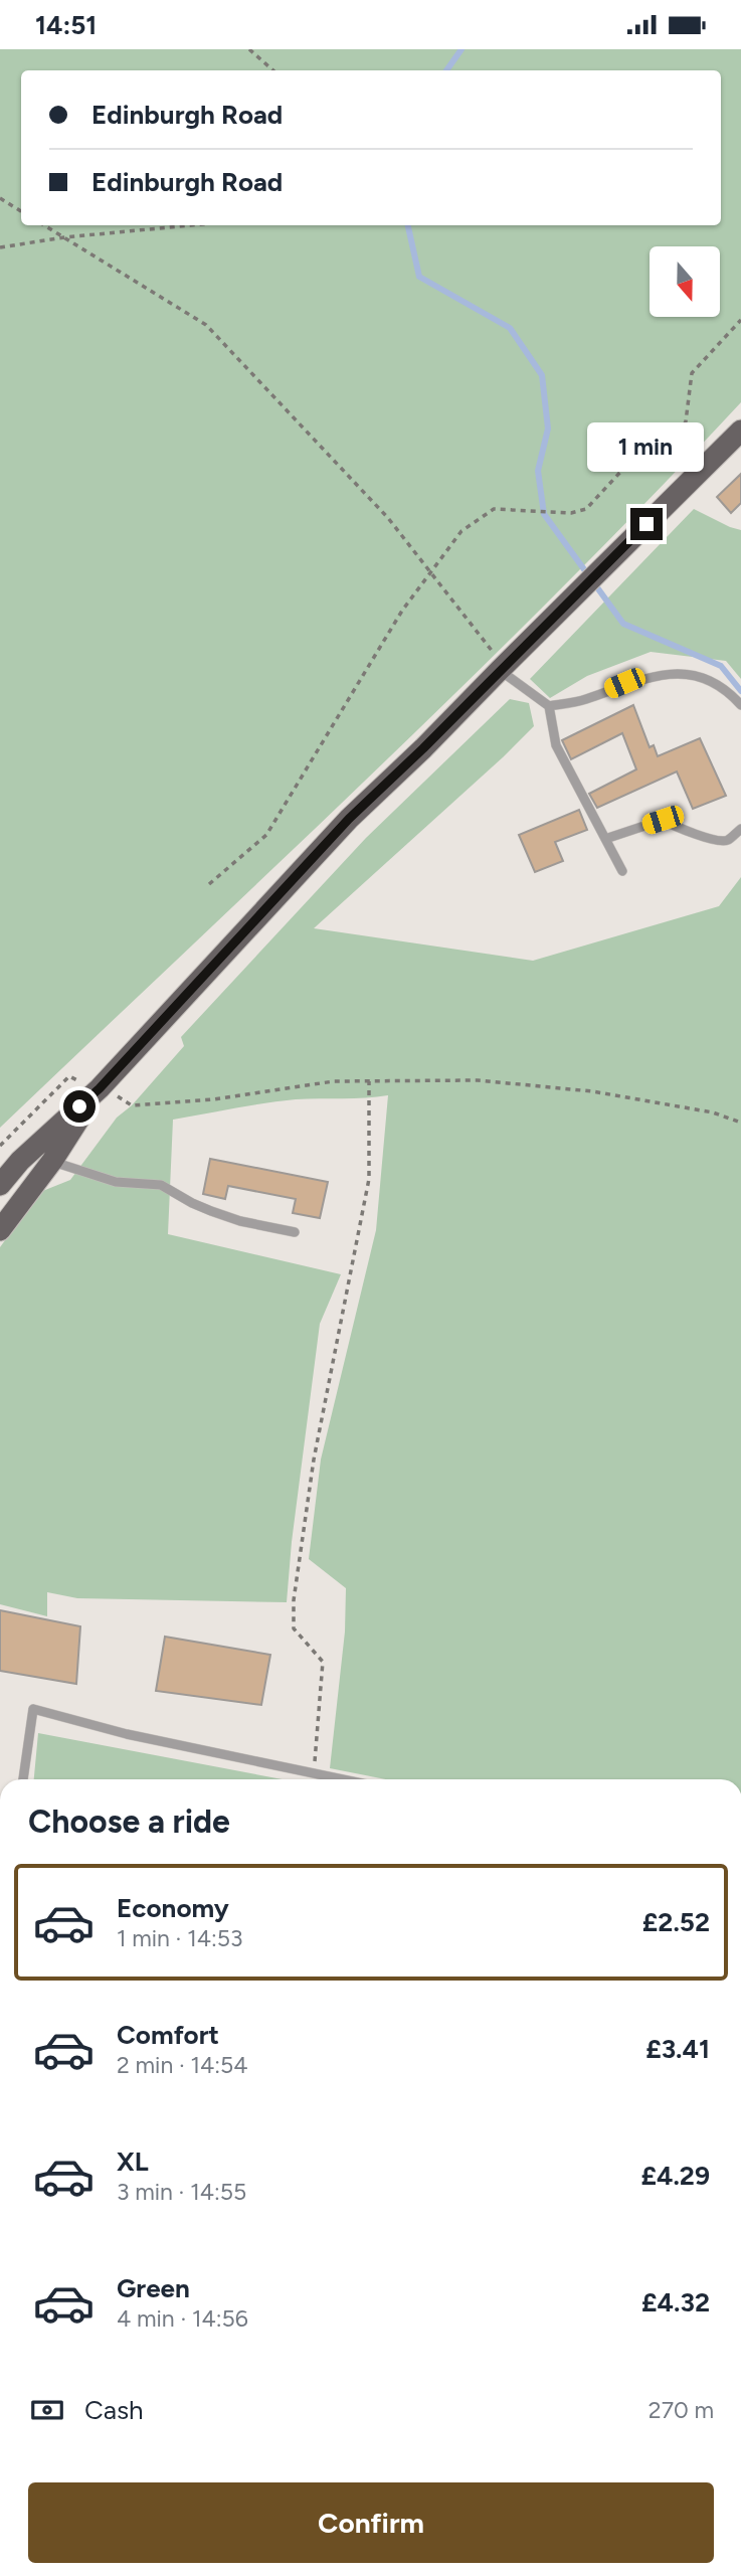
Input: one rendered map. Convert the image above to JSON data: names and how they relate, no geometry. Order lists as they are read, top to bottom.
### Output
{
  "north": "bottom",
  "page": {
    "status": "14:51",
    "banner": ["Edinburgh Road", "Edinburgh Road"],
    "bubble": "1 min",
    "heading": "Choose a ride",
    "list": [
      {
        "name": "Economy",
        "note": "1 min · 14:53",
        "value": "£2.52"
      },
      {
        "name": "Comfort",
        "note": "2 min · 14:54",
        "value": "£3.41"
      },
      {
        "name": "XL",
        "note": "3 min · 14:55",
        "value": "£4.29"
      },
      {
        "name": "Green",
        "note": "4 min · 14:56",
        "value": "£4.32"
      }
    ],
    "pay": ["Cash", "270 m"],
    "buttons": "Confirm"
  }
}
